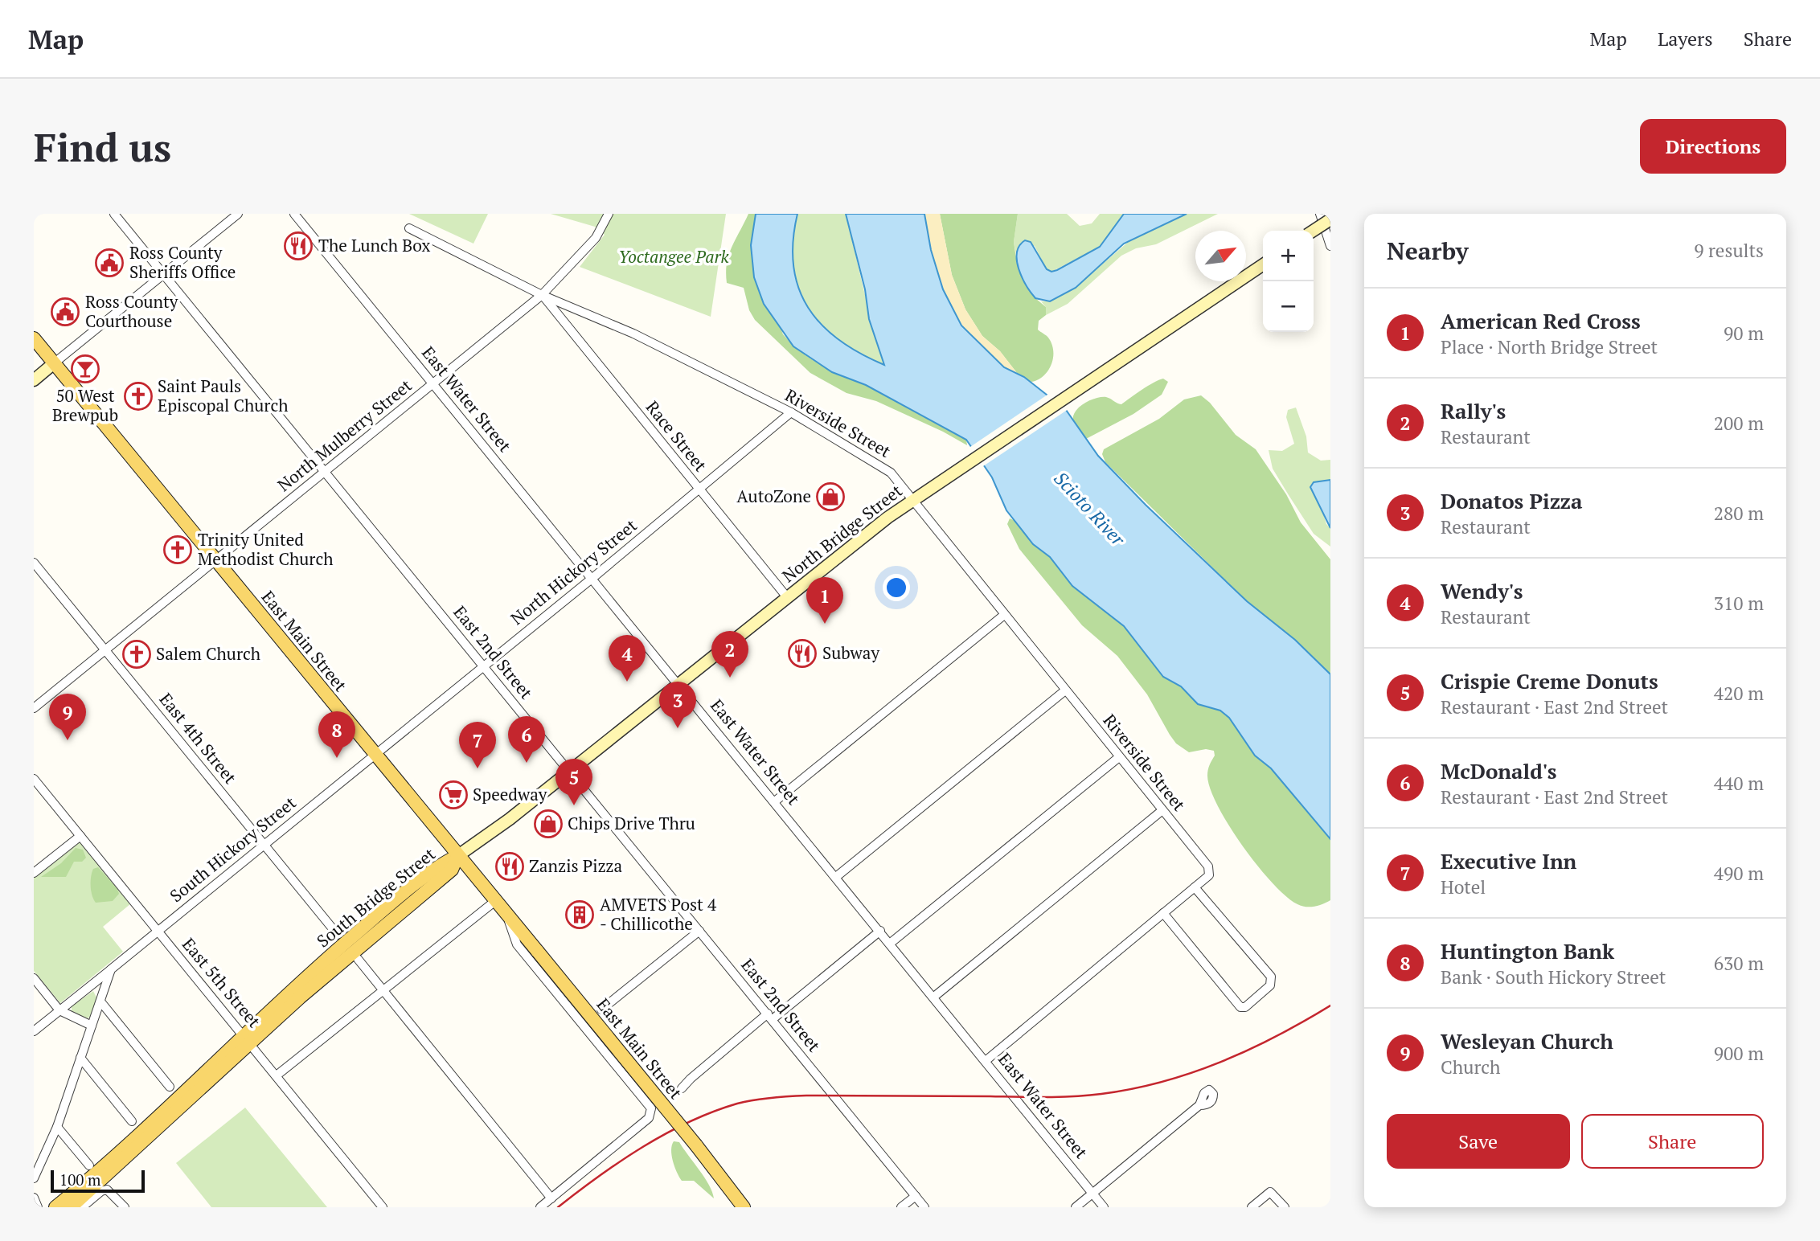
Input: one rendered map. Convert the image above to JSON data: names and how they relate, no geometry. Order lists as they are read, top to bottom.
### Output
{
  "streets": {
    "main road": ["North Bridge Street", "East Main Street", "South Bridge Street"],
    "street": [
      "East Water Street",
      "Riverside Street",
      "North Mulberry Street",
      "Race Street",
      "North Hickory Street",
      "East 2nd Street",
      "East 4th Street",
      "South Hickory Street",
      "East 5th Street"
    ]
  },
  "crossings": [
    ["East Water Street", "North Mulberry Street"],
    ["East Water Street", "North Bridge Street"],
    ["East Water Street", "North Hickory Street"],
    ["Riverside Street", "North Mulberry Street"],
    ["Riverside Street", "Race Street"],
    ["Riverside Street", "North Bridge Street"],
    ["Riverside Street", "North Hickory Street"],
    ["North Mulberry Street", "Race Street"],
    ["North Mulberry Street", "East Main Street"],
    ["North Mulberry Street", "East 2nd Street"],
    ["North Mulberry Street", "East 4th Street"],
    ["Race Street", "North Bridge Street"],
    ["Race Street", "North Hickory Street"],
    ["North Bridge Street", "East Main Street"],
    ["North Bridge Street", "East 2nd Street"],
    ["North Bridge Street", "South Bridge Street"],
    ["North Hickory Street", "East Main Street"],
    ["North Hickory Street", "East 2nd Street"],
    ["North Hickory Street", "South Hickory Street"],
    ["East Main Street", "South Hickory Street"],
    ["East Main Street", "South Bridge Street"],
    ["East 4th Street", "South Hickory Street"],
    ["South Hickory Street", "East 5th Street"],
    ["South Bridge Street", "East 5th Street"]
  ],
  "water": ["Scioto River"],
  "parks": ["Yoctangee Park"],
  "places": {
    "restaurant": ["The Lunch Box", "Subway", "Zanzis Pizza"],
    "public building": ["Ross County Sheriffs Office", "Ross County Courthouse"],
    "bar": ["50 West Brewpub"],
    "church": ["Saint Pauls Episcopal Church", "Trinity United Methodist Church", "Salem Church"],
    "shop": ["AutoZone", "Chips Drive Thru"],
    "supermarket": ["Speedway"],
    "building": ["AMVETS Post 4 - Chillicothe"]
  },
  "scale_bar": "100 m",
  "north": "top right",
  "page": {
    "header": "Map",
    "nav": ["Map", "Layers", "Share"],
    "buttons": [
      "Directions",
      ["Save", "Share"]
    ],
    "title": "Find us",
    "heading": ["Nearby", "9 results"],
    "map_buttons": ["+", "−"],
    "list": [
      {
        "mark": "1",
        "name": "American Red Cross",
        "note": "Place · North Bridge Street",
        "value": "90 m"
      },
      {
        "mark": "2",
        "name": "Rally's",
        "note": "Restaurant",
        "value": "200 m"
      },
      {
        "mark": "3",
        "name": "Donatos Pizza",
        "note": "Restaurant",
        "value": "280 m"
      },
      {
        "mark": "4",
        "name": "Wendy's",
        "note": "Restaurant",
        "value": "310 m"
      },
      {
        "mark": "5",
        "name": "Crispie Creme Donuts",
        "note": "Restaurant · East 2nd Street",
        "value": "420 m"
      },
      {
        "mark": "6",
        "name": "McDonald's",
        "note": "Restaurant · East 2nd Street",
        "value": "440 m"
      },
      {
        "mark": "7",
        "name": "Executive Inn",
        "note": "Hotel",
        "value": "490 m"
      },
      {
        "mark": "8",
        "name": "Huntington Bank",
        "note": "Bank · South Hickory Street",
        "value": "630 m"
      },
      {
        "mark": "9",
        "name": "Wesleyan Church",
        "note": "Church",
        "value": "900 m"
      }
    ],
    "pins": [
      "1",
      "2",
      "4",
      "3",
      "9",
      "8",
      "6",
      "7",
      "5"
    ],
    "scale": "100 m"
  }
}
